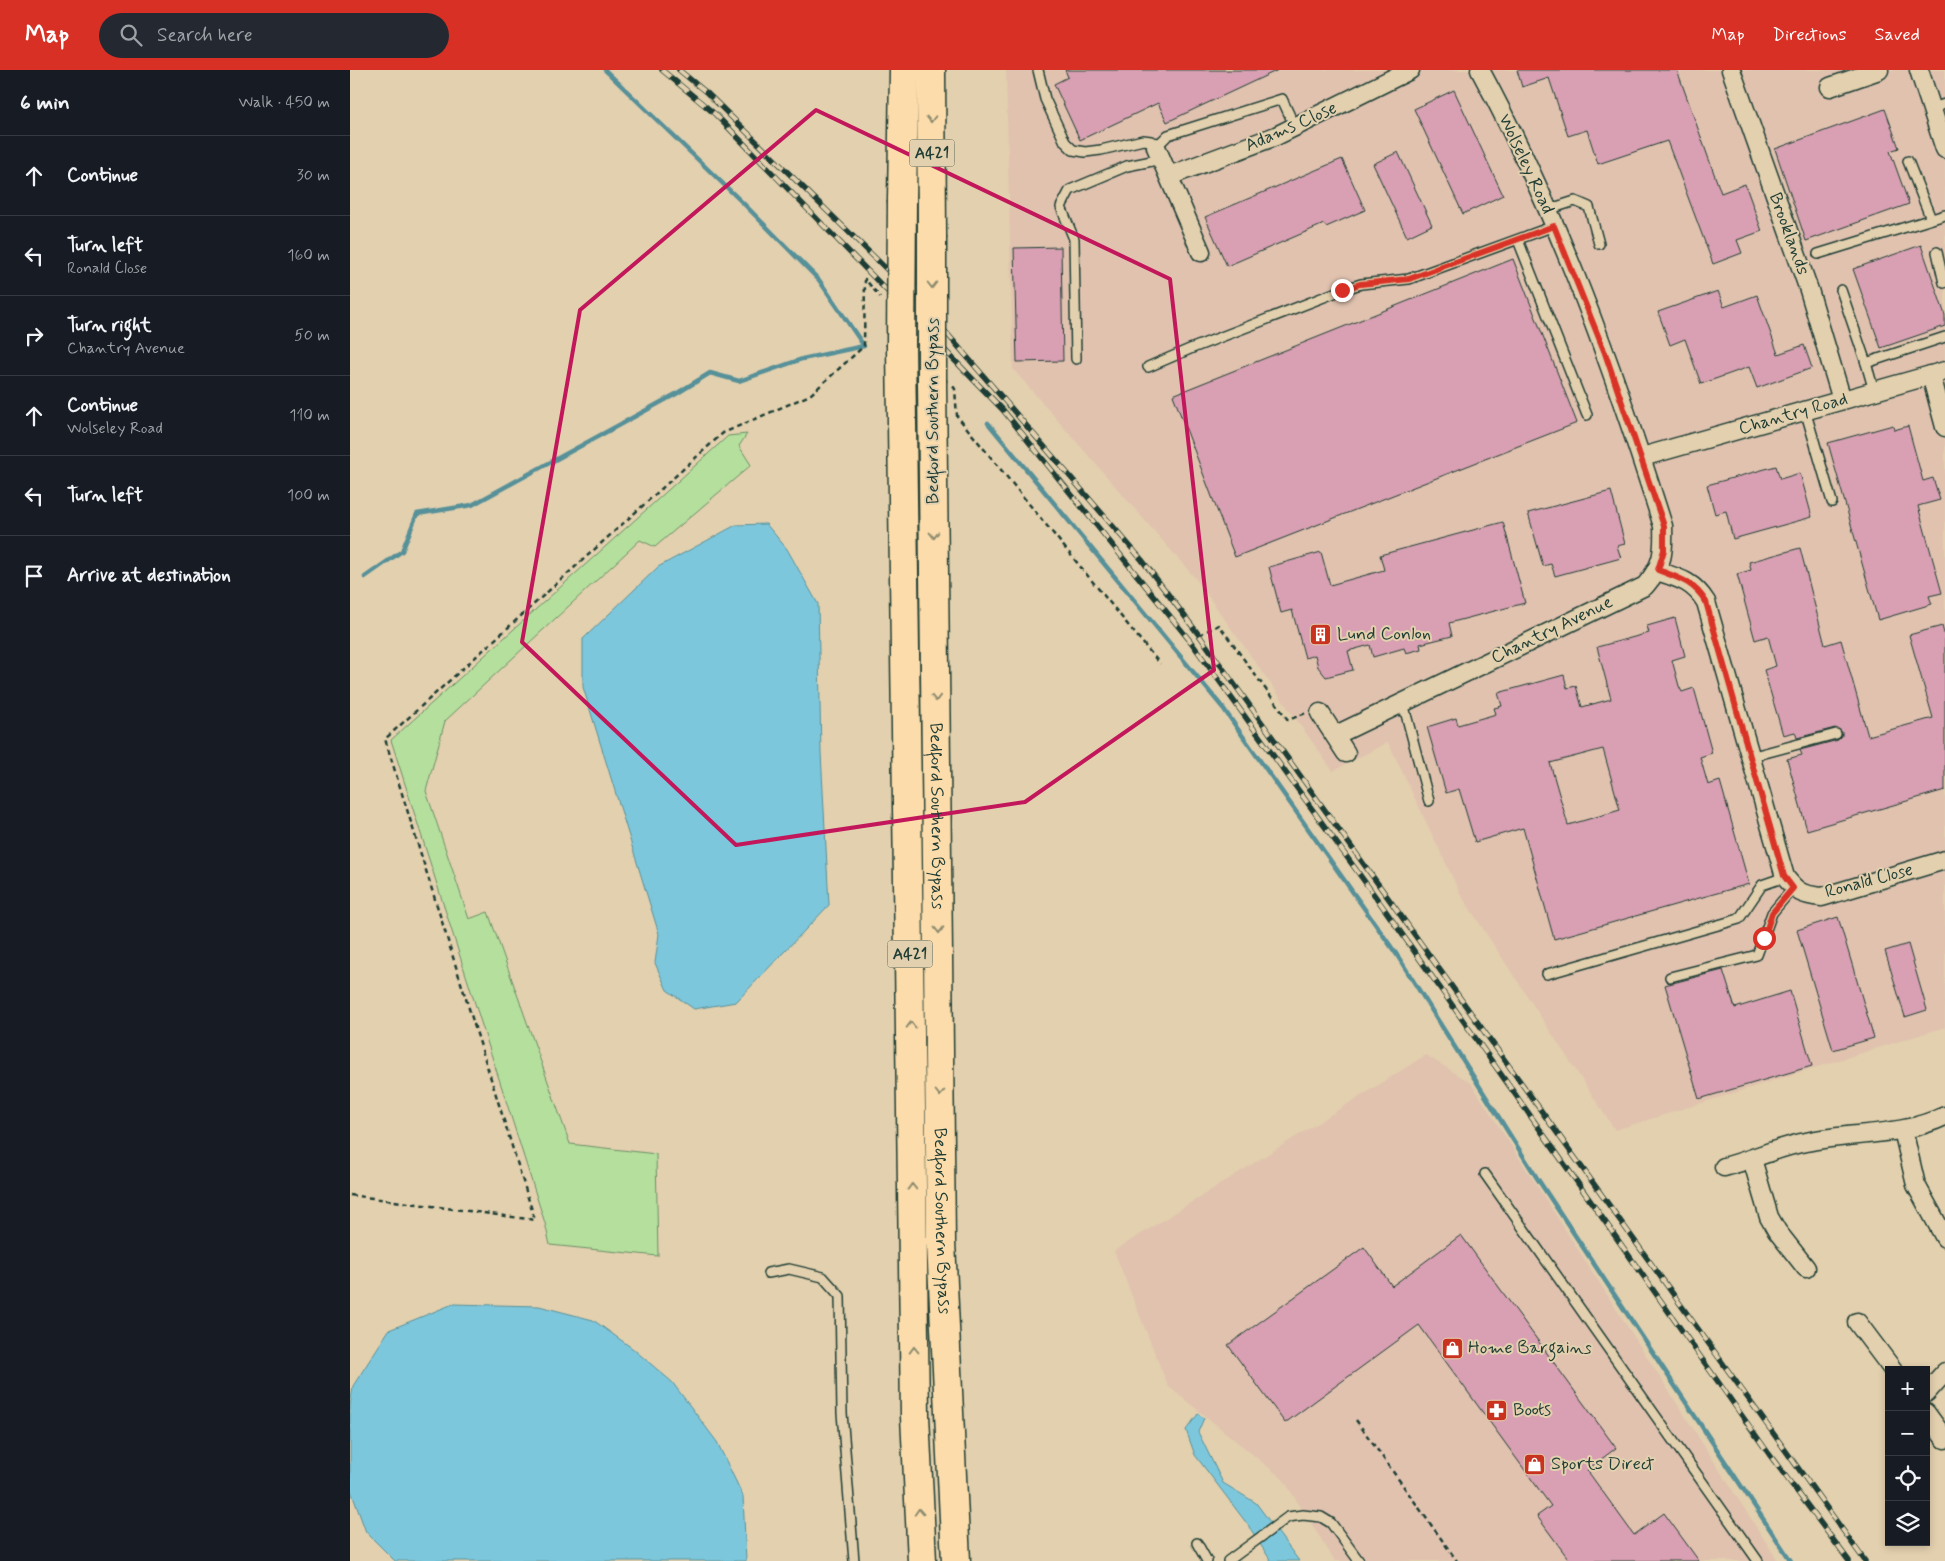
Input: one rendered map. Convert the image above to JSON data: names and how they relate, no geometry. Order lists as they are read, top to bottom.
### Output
{
  "streets": {
    "highway": ["A421", "Bedford Southern Bypass"],
    "street": [
      "Adams Close",
      "Wolseley Road",
      "Brooklands",
      "Chantry Road",
      "Chantry Avenue",
      "Ronald Close"
    ]
  },
  "crossings": [
    ["Wolseley Road", "Chantry Road"],
    ["Wolseley Road", "Chantry Avenue"],
    ["Brooklands", "Chantry Road"],
    ["Chantry Road", "Chantry Avenue"]
  ],
  "places": {
    "building": ["Lund Conlon"],
    "shop": ["Home Bargains", "Sports Direct"],
    "pharmacy": ["Boots"]
  },
  "page": {
    "header": "Map",
    "search": "Search here",
    "nav": ["Map", "Directions", "Saved"],
    "heading": ["6 min", "Walk · 450 m"],
    "list": [
      ["Continue", "30 m"],
      ["Turn left", "Ronald Close", "160 m"],
      ["Turn right", "Chantry Avenue", "50 m"],
      ["Continue", "Wolseley Road", "110 m"],
      ["Turn left", "100 m"],
      "Arrive at destination"
    ],
    "map_buttons": ["+", "−"]
  }
}
